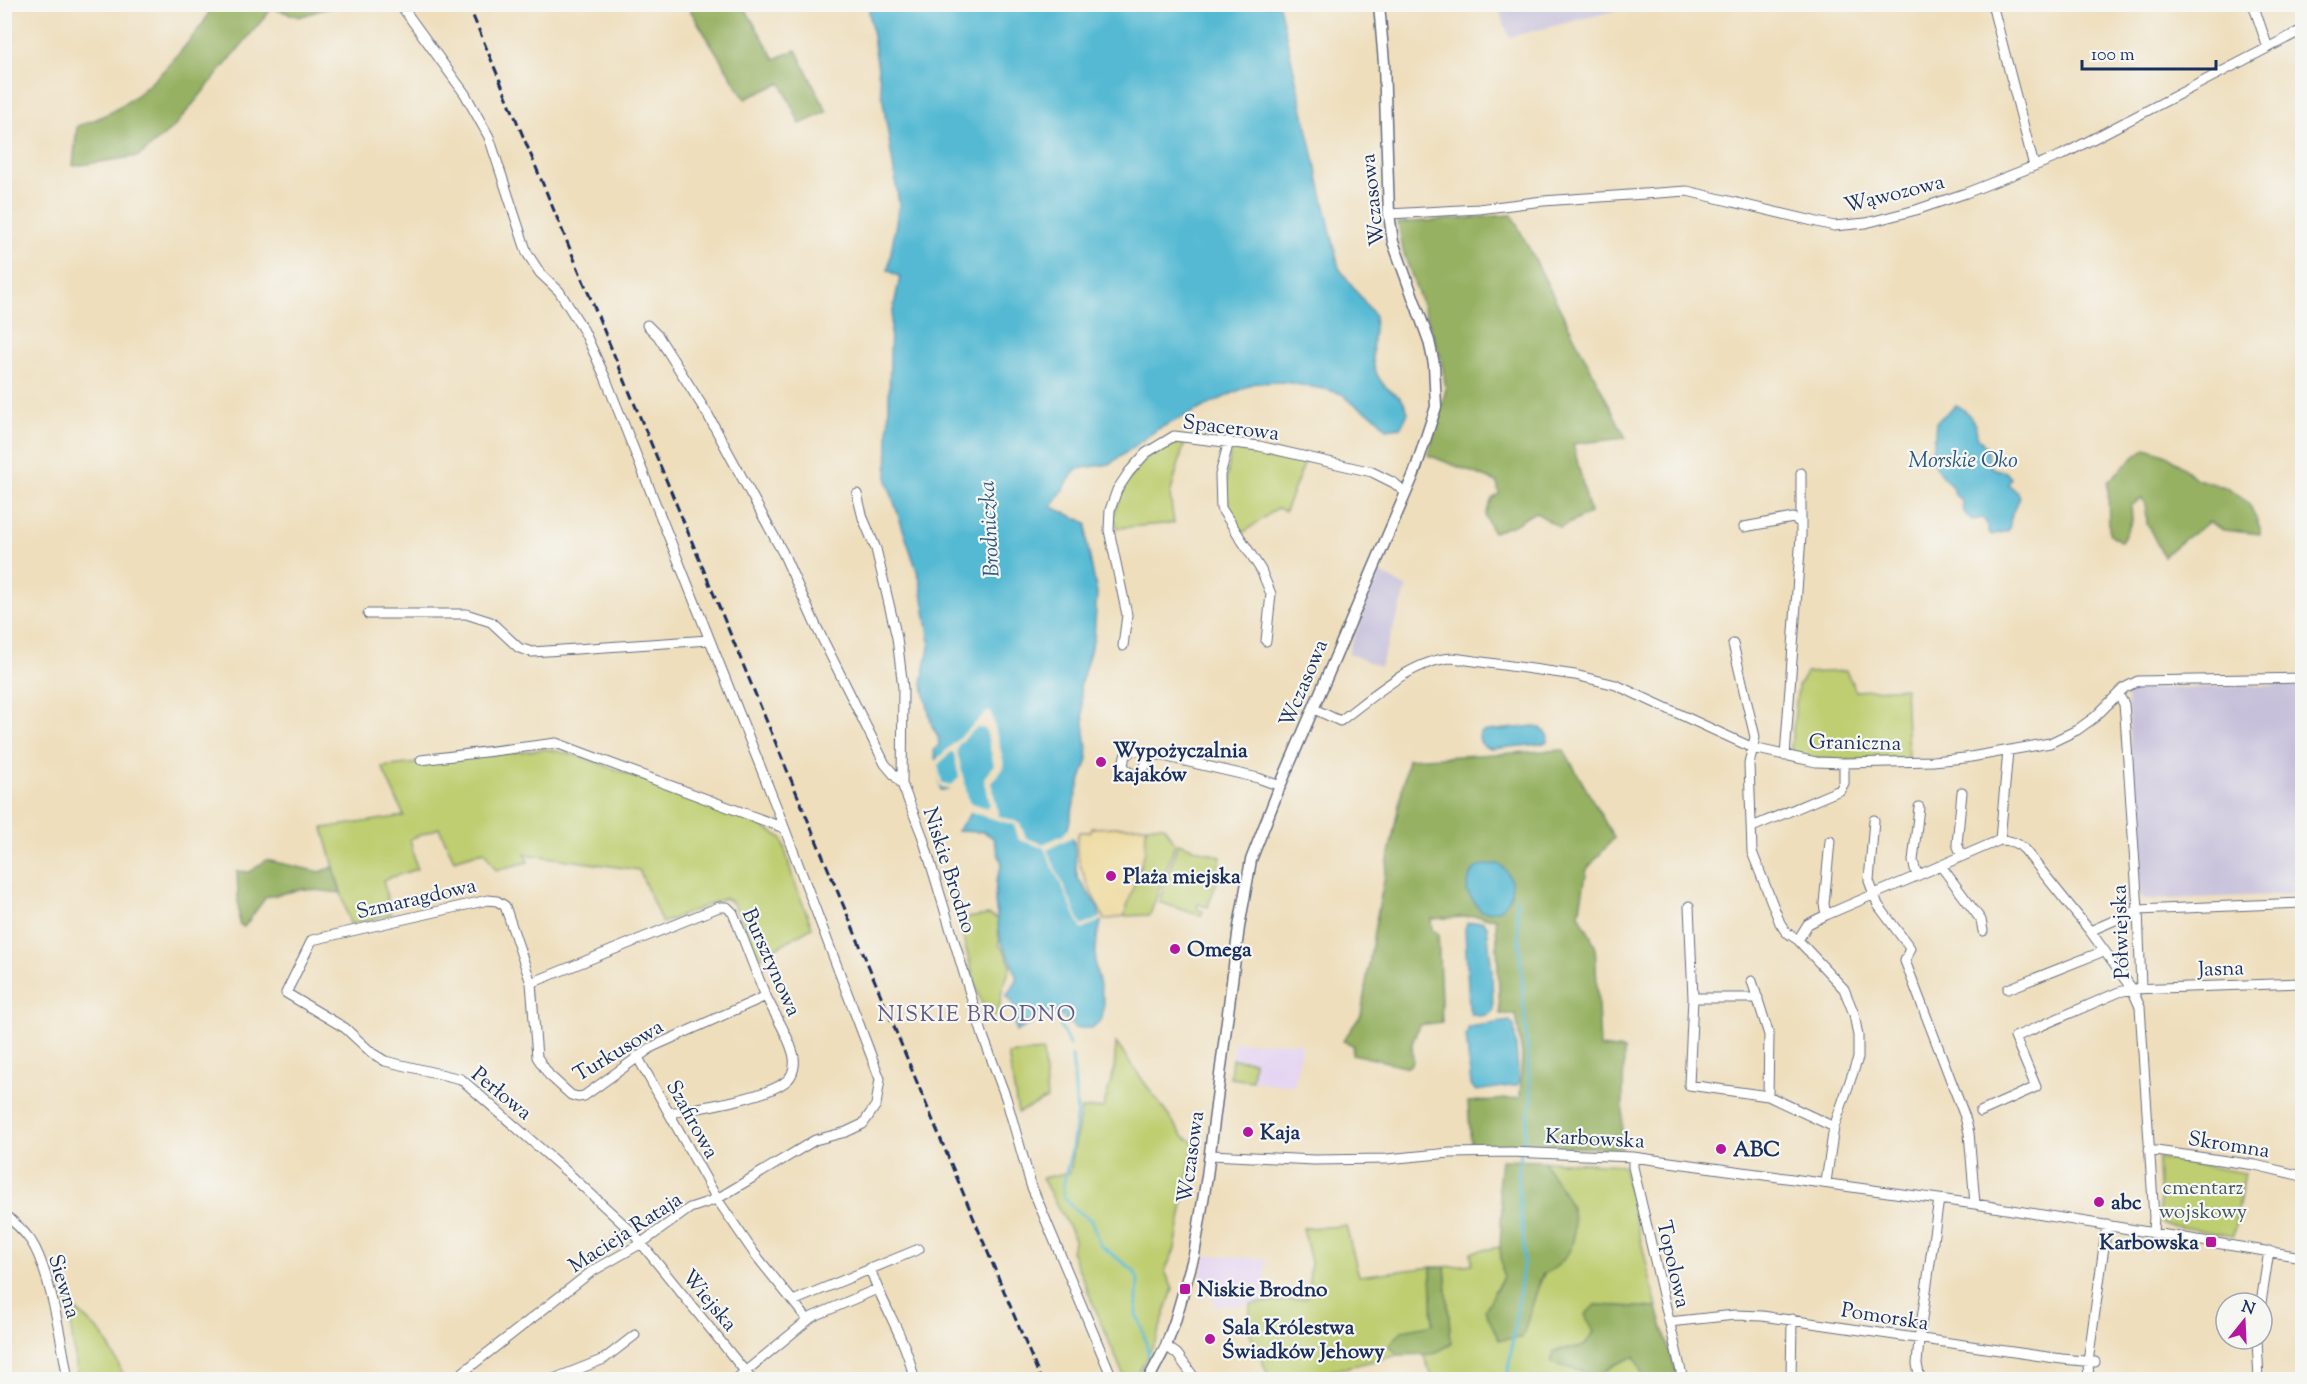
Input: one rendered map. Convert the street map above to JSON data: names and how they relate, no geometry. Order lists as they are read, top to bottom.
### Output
{
  "streets": {
    "street": [
      "Wąwozowa",
      "Wczasowa",
      "Spacerowa",
      "Graniczna",
      "Niskie Brodno",
      "Szmaragdowa",
      "Półwiejska",
      "Bursztynowa",
      "Jasna",
      "Turkusowa",
      "Perłowa",
      "Szafirowa",
      "Karbowska",
      "Skromna",
      "Macieja Rataja",
      "Topolowa",
      "Siewna",
      "Wiejska",
      "Pomorska"
    ]
  },
  "crossings": [
    ["Wąwozowa", "Wczasowa"],
    ["Wczasowa", "Spacerowa"],
    ["Wczasowa", "Graniczna"],
    ["Wczasowa", "Karbowska"],
    ["Graniczna", "Półwiejska"],
    ["Szmaragdowa", "Bursztynowa"],
    ["Szmaragdowa", "Turkusowa"],
    ["Szmaragdowa", "Perłowa"],
    ["Półwiejska", "Jasna"],
    ["Półwiejska", "Karbowska"],
    ["Półwiejska", "Skromna"],
    ["Bursztynowa", "Turkusowa"],
    ["Bursztynowa", "Szafirowa"],
    ["Turkusowa", "Szafirowa"],
    ["Perłowa", "Macieja Rataja"],
    ["Perłowa", "Wiejska"],
    ["Szafirowa", "Macieja Rataja"],
    ["Karbowska", "Topolowa"],
    ["Macieja Rataja", "Wiejska"],
    ["Topolowa", "Pomorska"]
  ],
  "districts": ["NISKIE BRODNO"],
  "water": ["Morskie Oko", "Brodniczka"],
  "parks": ["cmentarz wojskowy"],
  "places": {
    "other": [
      "Wypożyczalnia kajaków",
      "Plaża miejska",
      "Omega",
      "Kaja",
      "ABC",
      "abc",
      "Sala Królestwa Świadków Jehowy"
    ],
    "transit": ["Karbowska", "Niskie Brodno"]
  },
  "scale_bar": "100 m",
  "north": "top"
}
